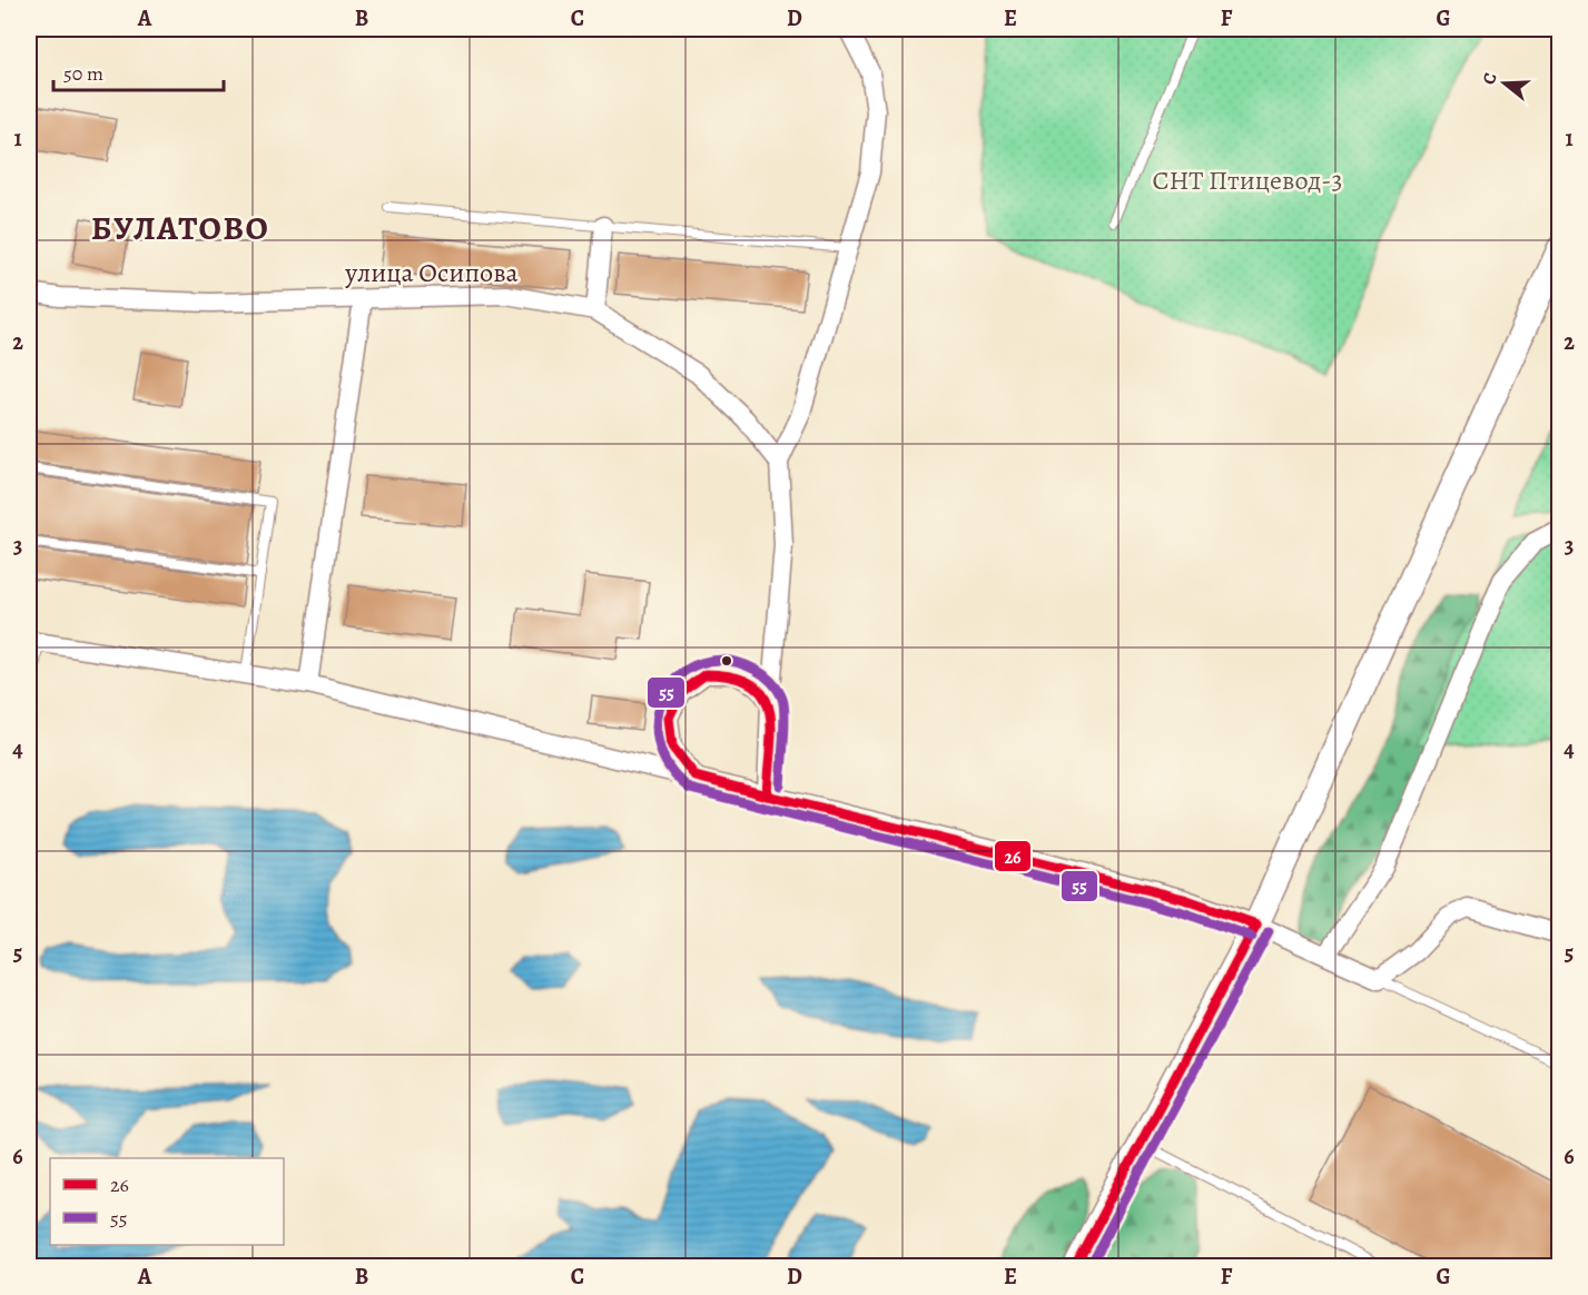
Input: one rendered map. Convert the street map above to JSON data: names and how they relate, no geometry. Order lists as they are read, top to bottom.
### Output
{
  "streets": {
    "street": ["улица Осипова"]
  },
  "districts": ["БУЛАТОВО"],
  "parks": ["СНТ Птицевод-3"],
  "lines": ["transit line 55", "transit line 26"],
  "legend": ["26", "55"],
  "scale_bar": "50 m",
  "north": "left",
  "grid": {
    "columns": [
      "A",
      "B",
      "C",
      "D",
      "E",
      "F",
      "G"
    ],
    "rows": [
      "1",
      "2",
      "3",
      "4",
      "5",
      "6"
    ]
  }
}
